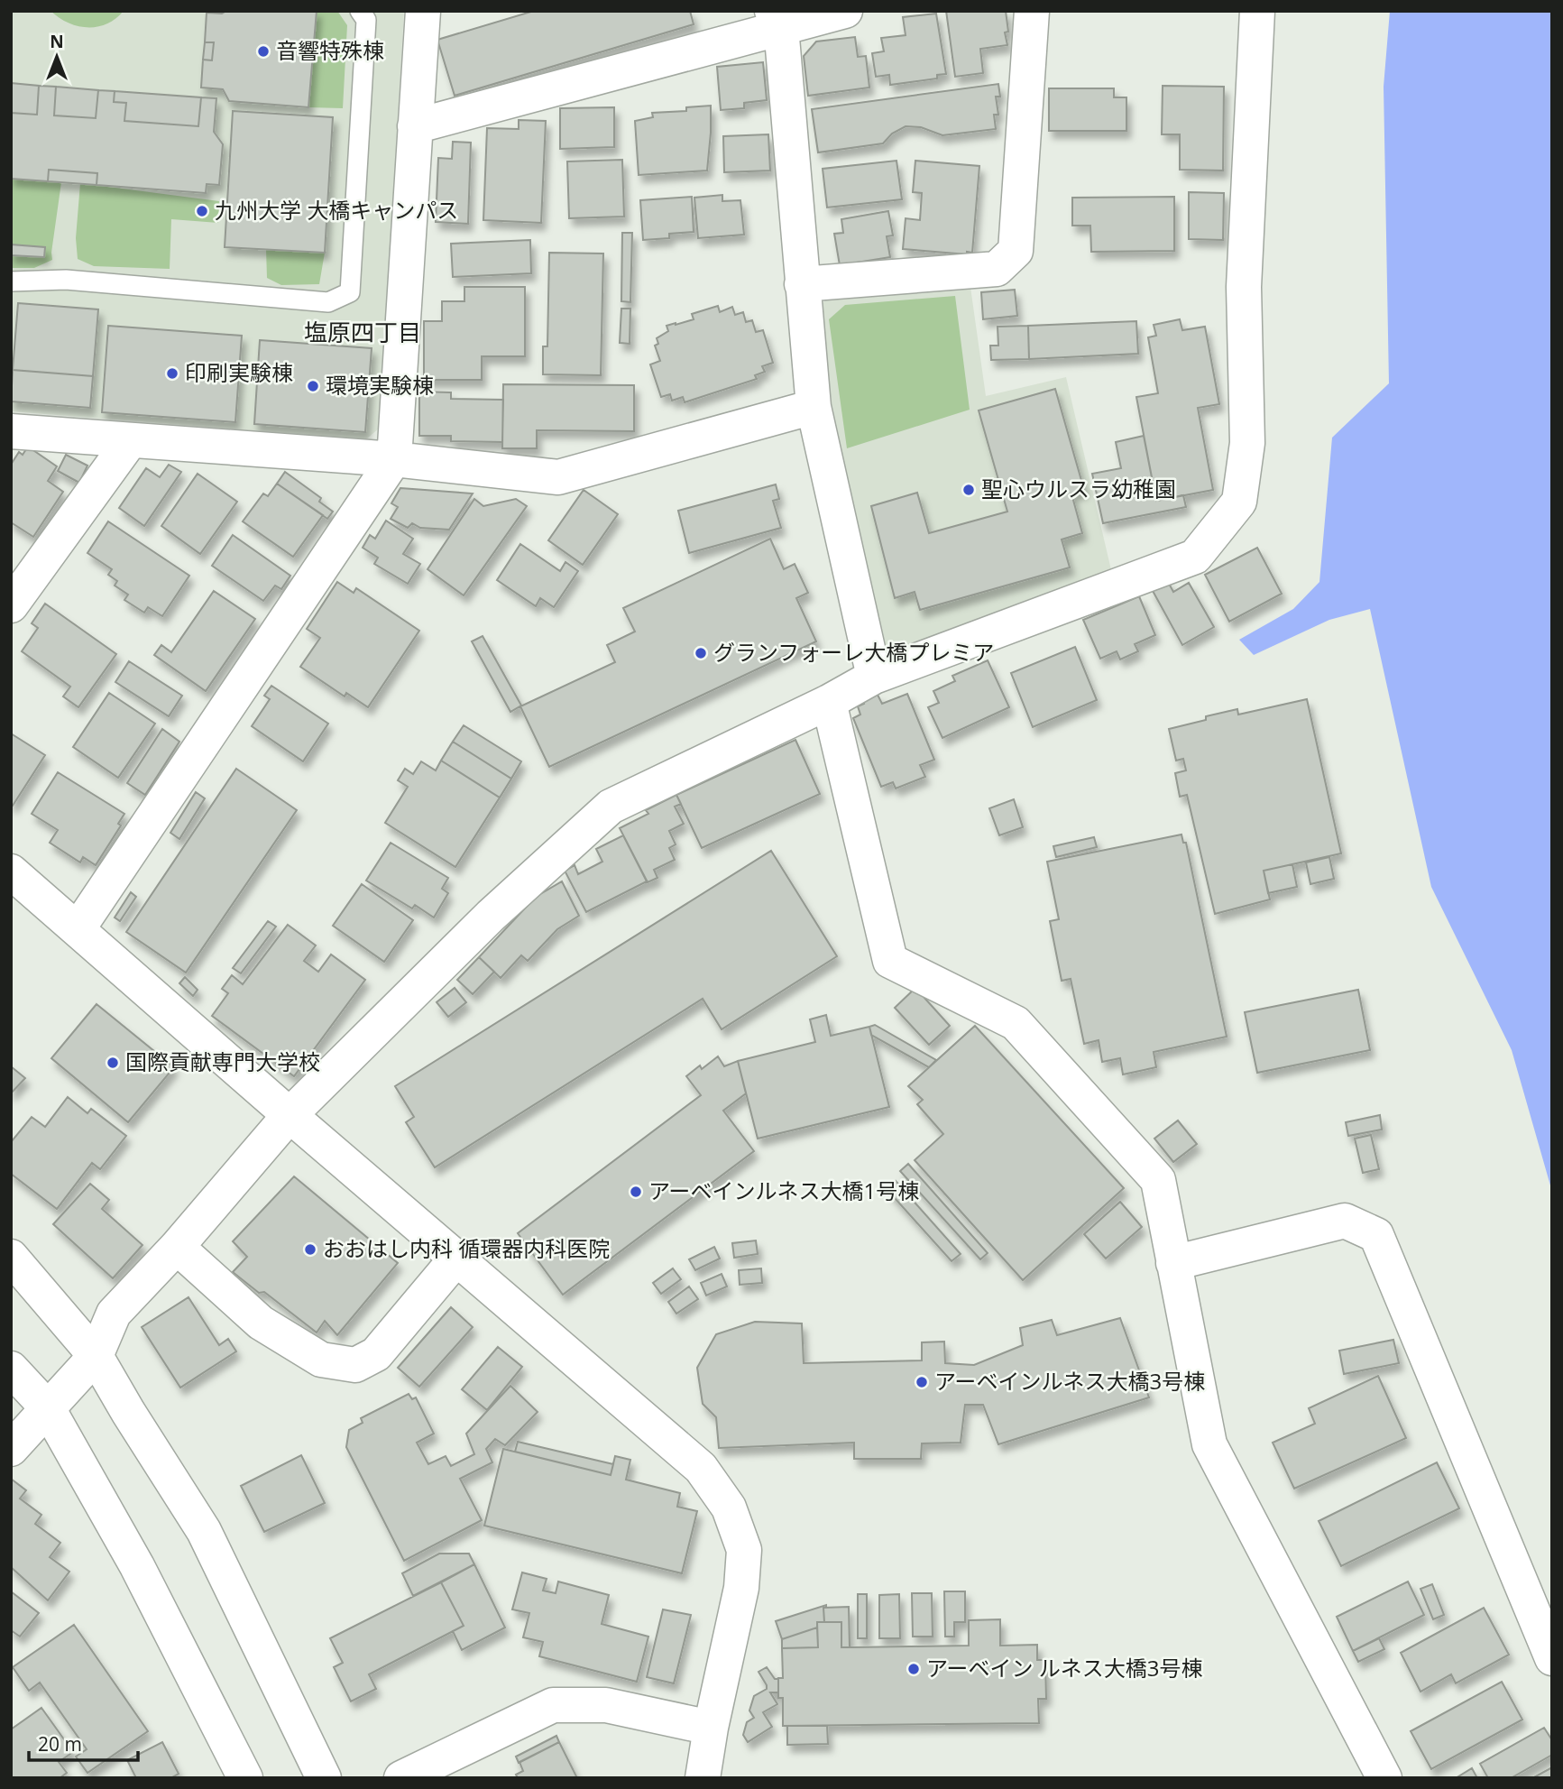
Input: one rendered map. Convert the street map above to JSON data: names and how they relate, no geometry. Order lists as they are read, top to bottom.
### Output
{
  "districts": ["塩原四丁目"],
  "places": [
    "音響特殊棟",
    "九州大学 大橋キャンパス",
    "印刷実験棟",
    "環境実験棟",
    "聖心ウルスラ幼稚園",
    "グランフォーレ大橋プレミア",
    "国際貢献専門大学校",
    "アーベインルネス大橋1号棟",
    "おおはし内科 循環器内科医院",
    "アーベインルネス大橋3号棟",
    "アーベイン ルネス大橋3号棟"
  ],
  "scale_bar": "20 m",
  "north": "top"
}
